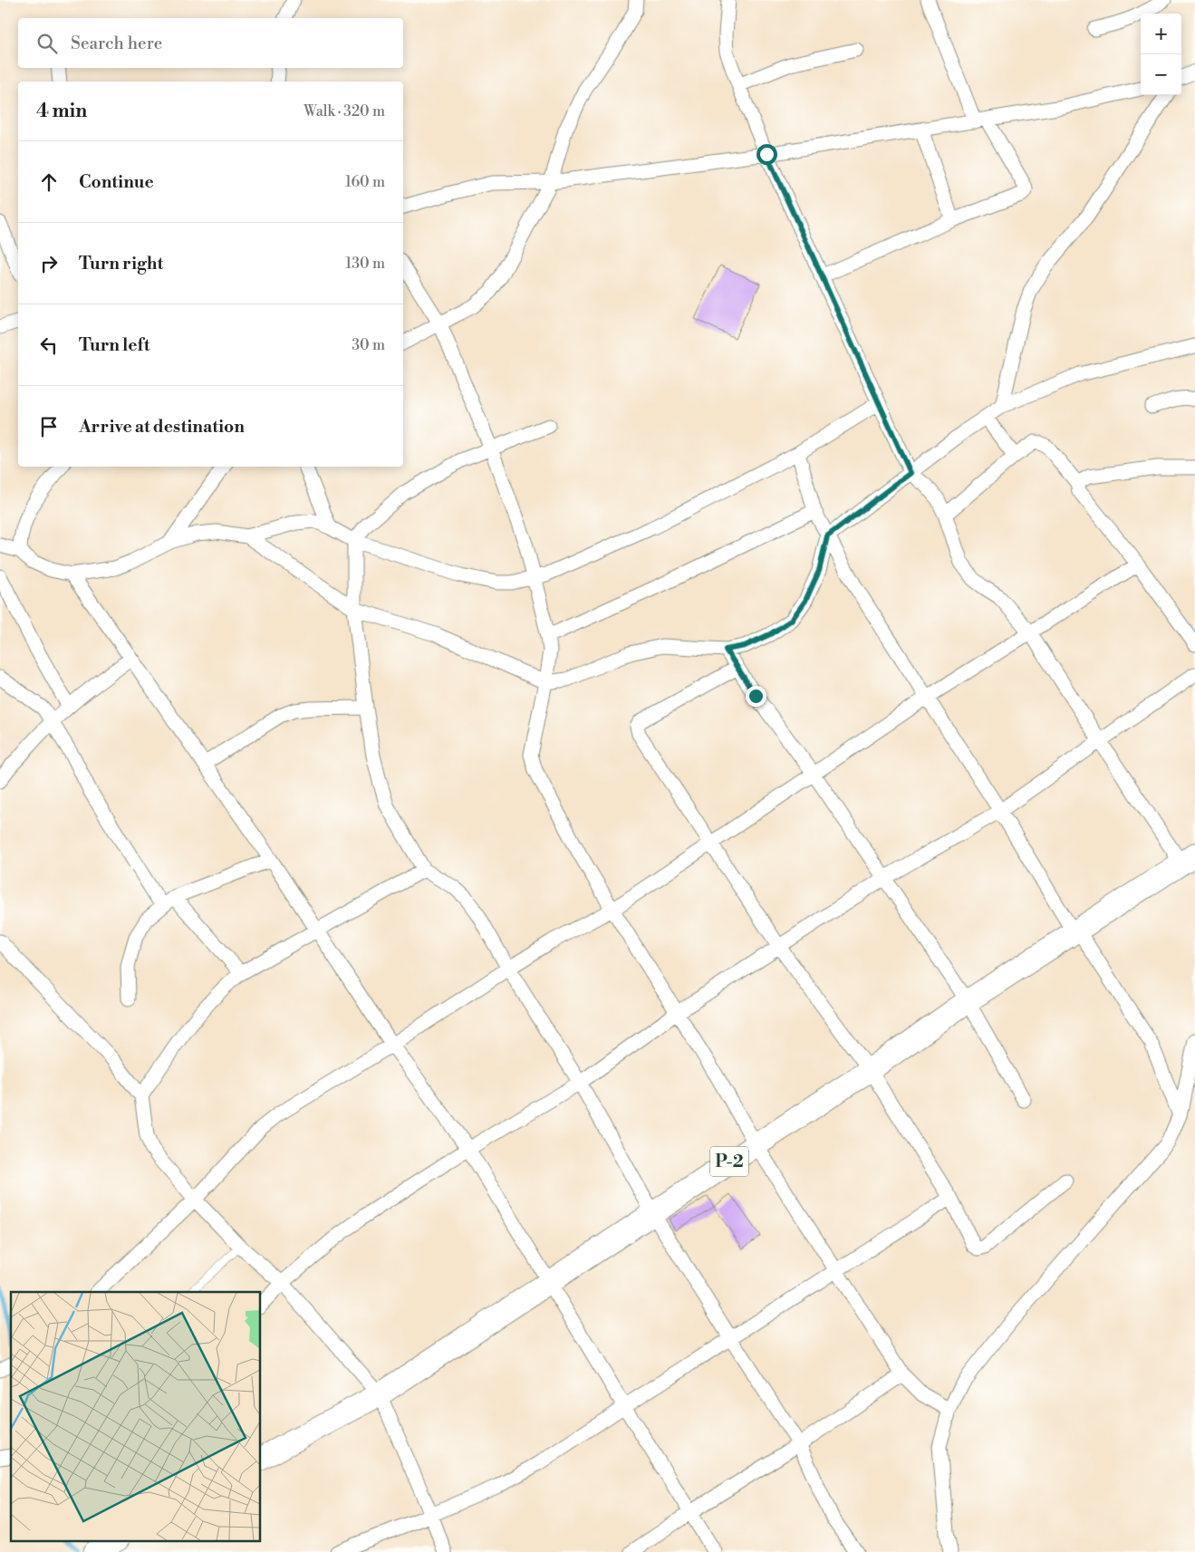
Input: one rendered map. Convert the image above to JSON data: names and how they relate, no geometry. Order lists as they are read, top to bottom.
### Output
{
  "streets": {
    "highway": ["P-2"]
  },
  "page": {
    "map_buttons": ["+", "−"],
    "search": "Search here",
    "heading": ["4 min", "Walk · 320 m"],
    "list": [
      ["Continue", "160 m"],
      ["Turn right", "130 m"],
      ["Turn left", "30 m"],
      "Arrive at destination"
    ]
  }
}
